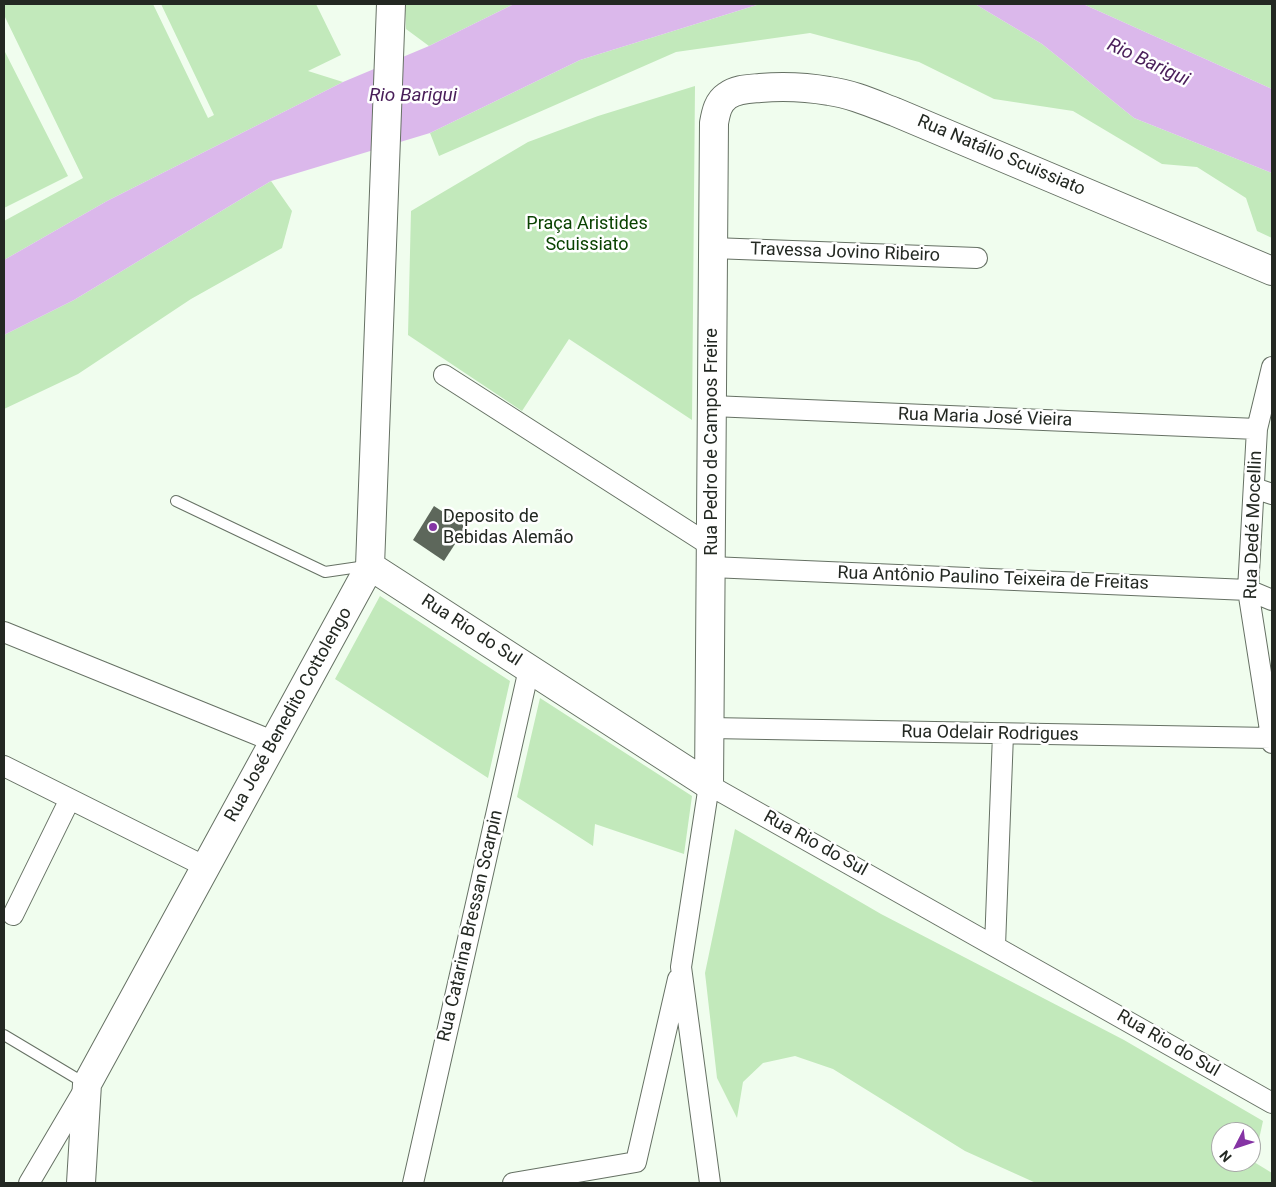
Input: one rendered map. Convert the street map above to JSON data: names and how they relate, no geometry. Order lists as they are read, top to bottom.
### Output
{
  "streets": {
    "street": [
      "Rua Natálio Scuissiato",
      "Travessa Jovino Ribeiro",
      "Rua Maria José Vieira",
      "Rua Pedro de Campos Freire",
      "Rua Dedé Mocellin",
      "Rua Antônio Paulino Teixeira de Freitas",
      "Rua Rio do Sul",
      "Rua José Benedito Cottolengo",
      "Rua Odelair Rodrigues",
      "Rua Catarina Bressan Scarpin"
    ]
  },
  "crossings": [
    ["Rua Natálio Scuissiato", "Rua Pedro de Campos Freire"],
    ["Travessa Jovino Ribeiro", "Rua Pedro de Campos Freire"],
    ["Rua Maria José Vieira", "Rua Pedro de Campos Freire"],
    ["Rua Maria José Vieira", "Rua Dedé Mocellin"],
    ["Rua Pedro de Campos Freire", "Rua Antônio Paulino Teixeira de Freitas"],
    ["Rua Pedro de Campos Freire", "Rua Rio do Sul"],
    ["Rua Pedro de Campos Freire", "Rua Odelair Rodrigues"],
    ["Rua Dedé Mocellin", "Rua Antônio Paulino Teixeira de Freitas"],
    ["Rua Dedé Mocellin", "Rua Odelair Rodrigues"],
    ["Rua Rio do Sul", "Rua José Benedito Cottolengo"],
    ["Rua Rio do Sul", "Rua Catarina Bressan Scarpin"]
  ],
  "water": ["Rio Barigui"],
  "parks": ["Praça Aristides Scuissiato"],
  "places": ["Deposito de Bebidas Alemão"],
  "north": "bottom left"
}
